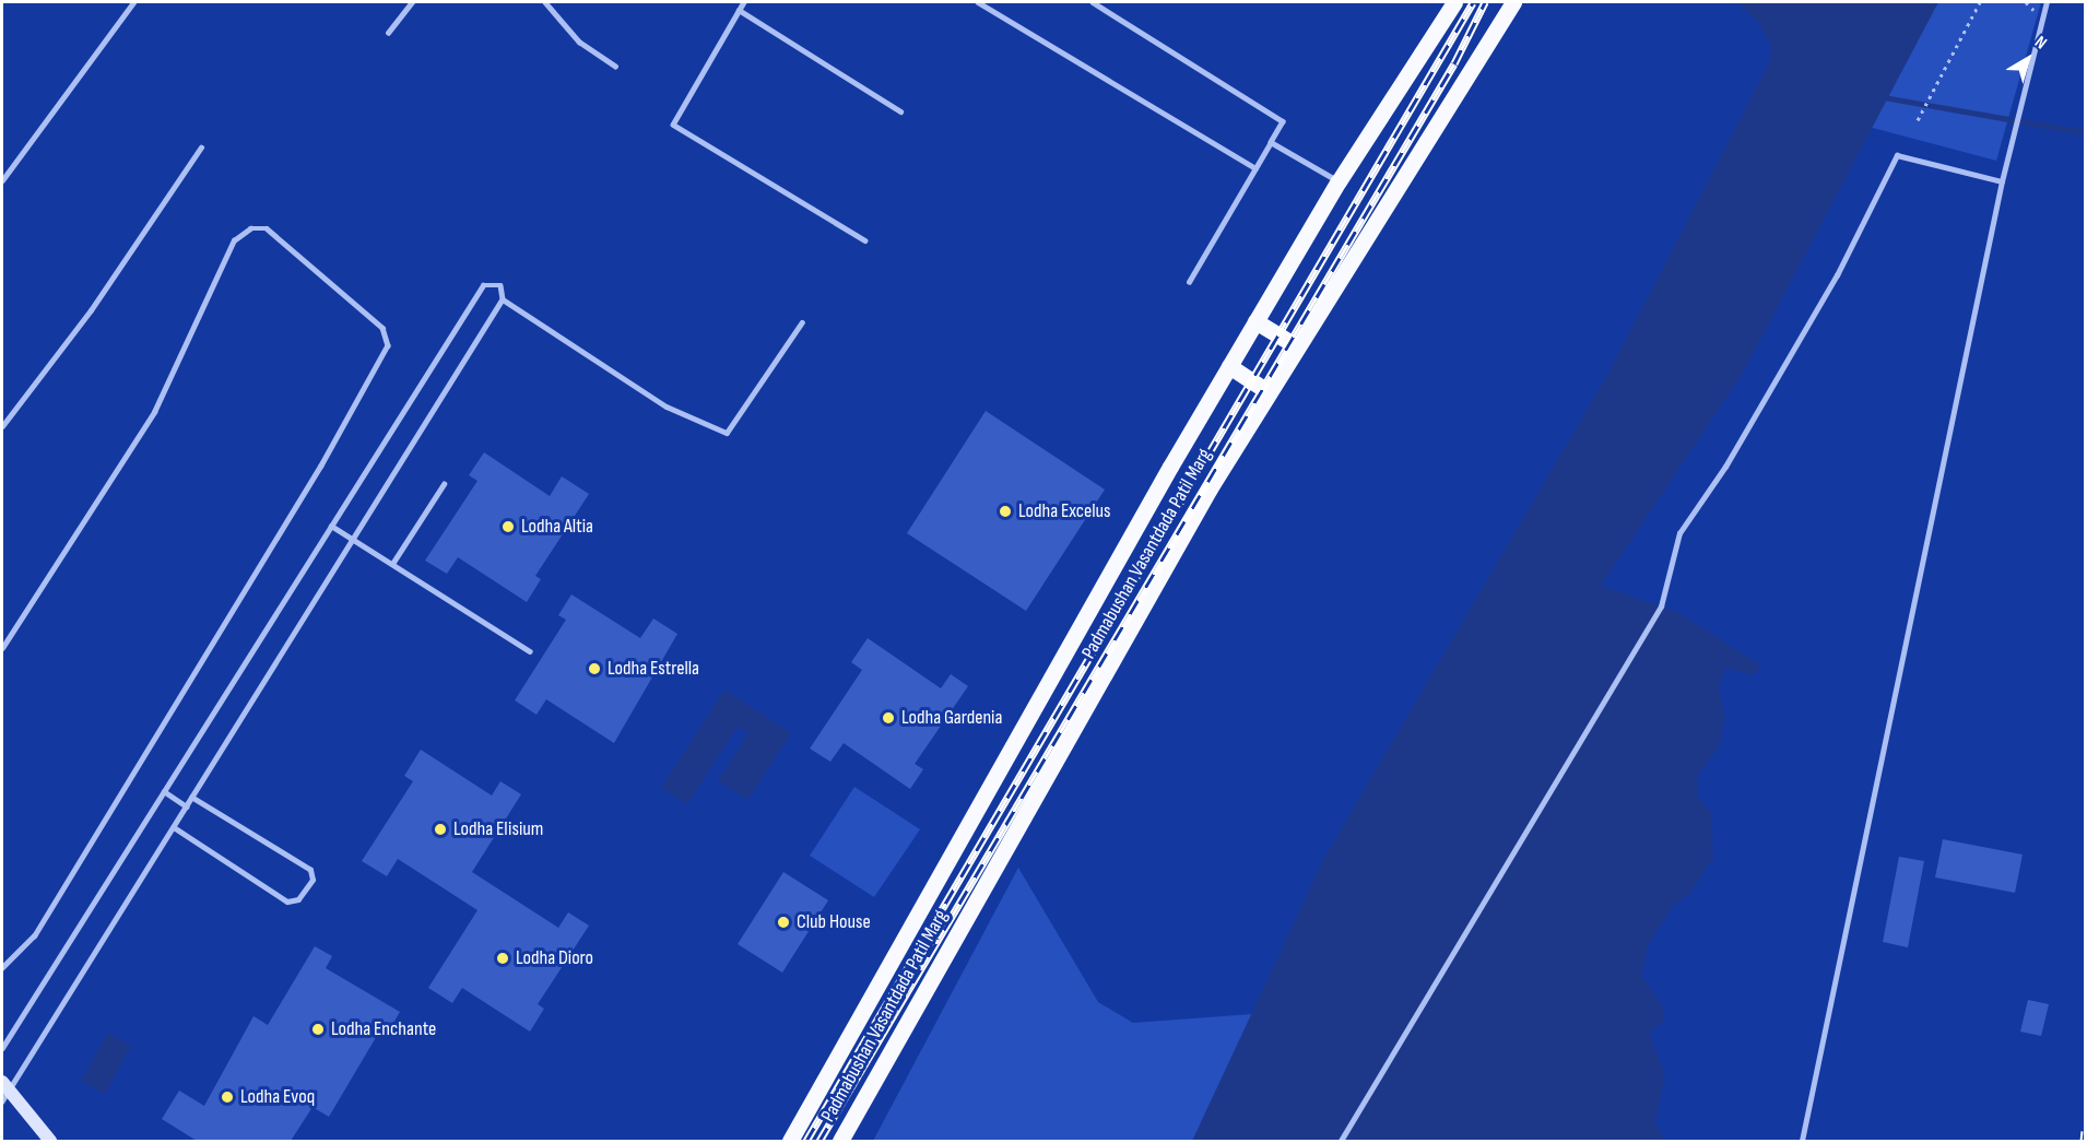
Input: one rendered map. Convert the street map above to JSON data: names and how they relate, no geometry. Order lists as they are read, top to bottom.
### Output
{
  "streets": {
    "main road": ["Padmabushan Vasantdada Patil Marg"]
  },
  "places": [
    "Lodha Excelus",
    "Lodha Altia",
    "Lodha Estrella",
    "Lodha Gardenia",
    "Lodha Elisium",
    "Club House",
    "Lodha Dioro",
    "Lodha Enchante",
    "Lodha Evoq"
  ],
  "north": "top right"
}
